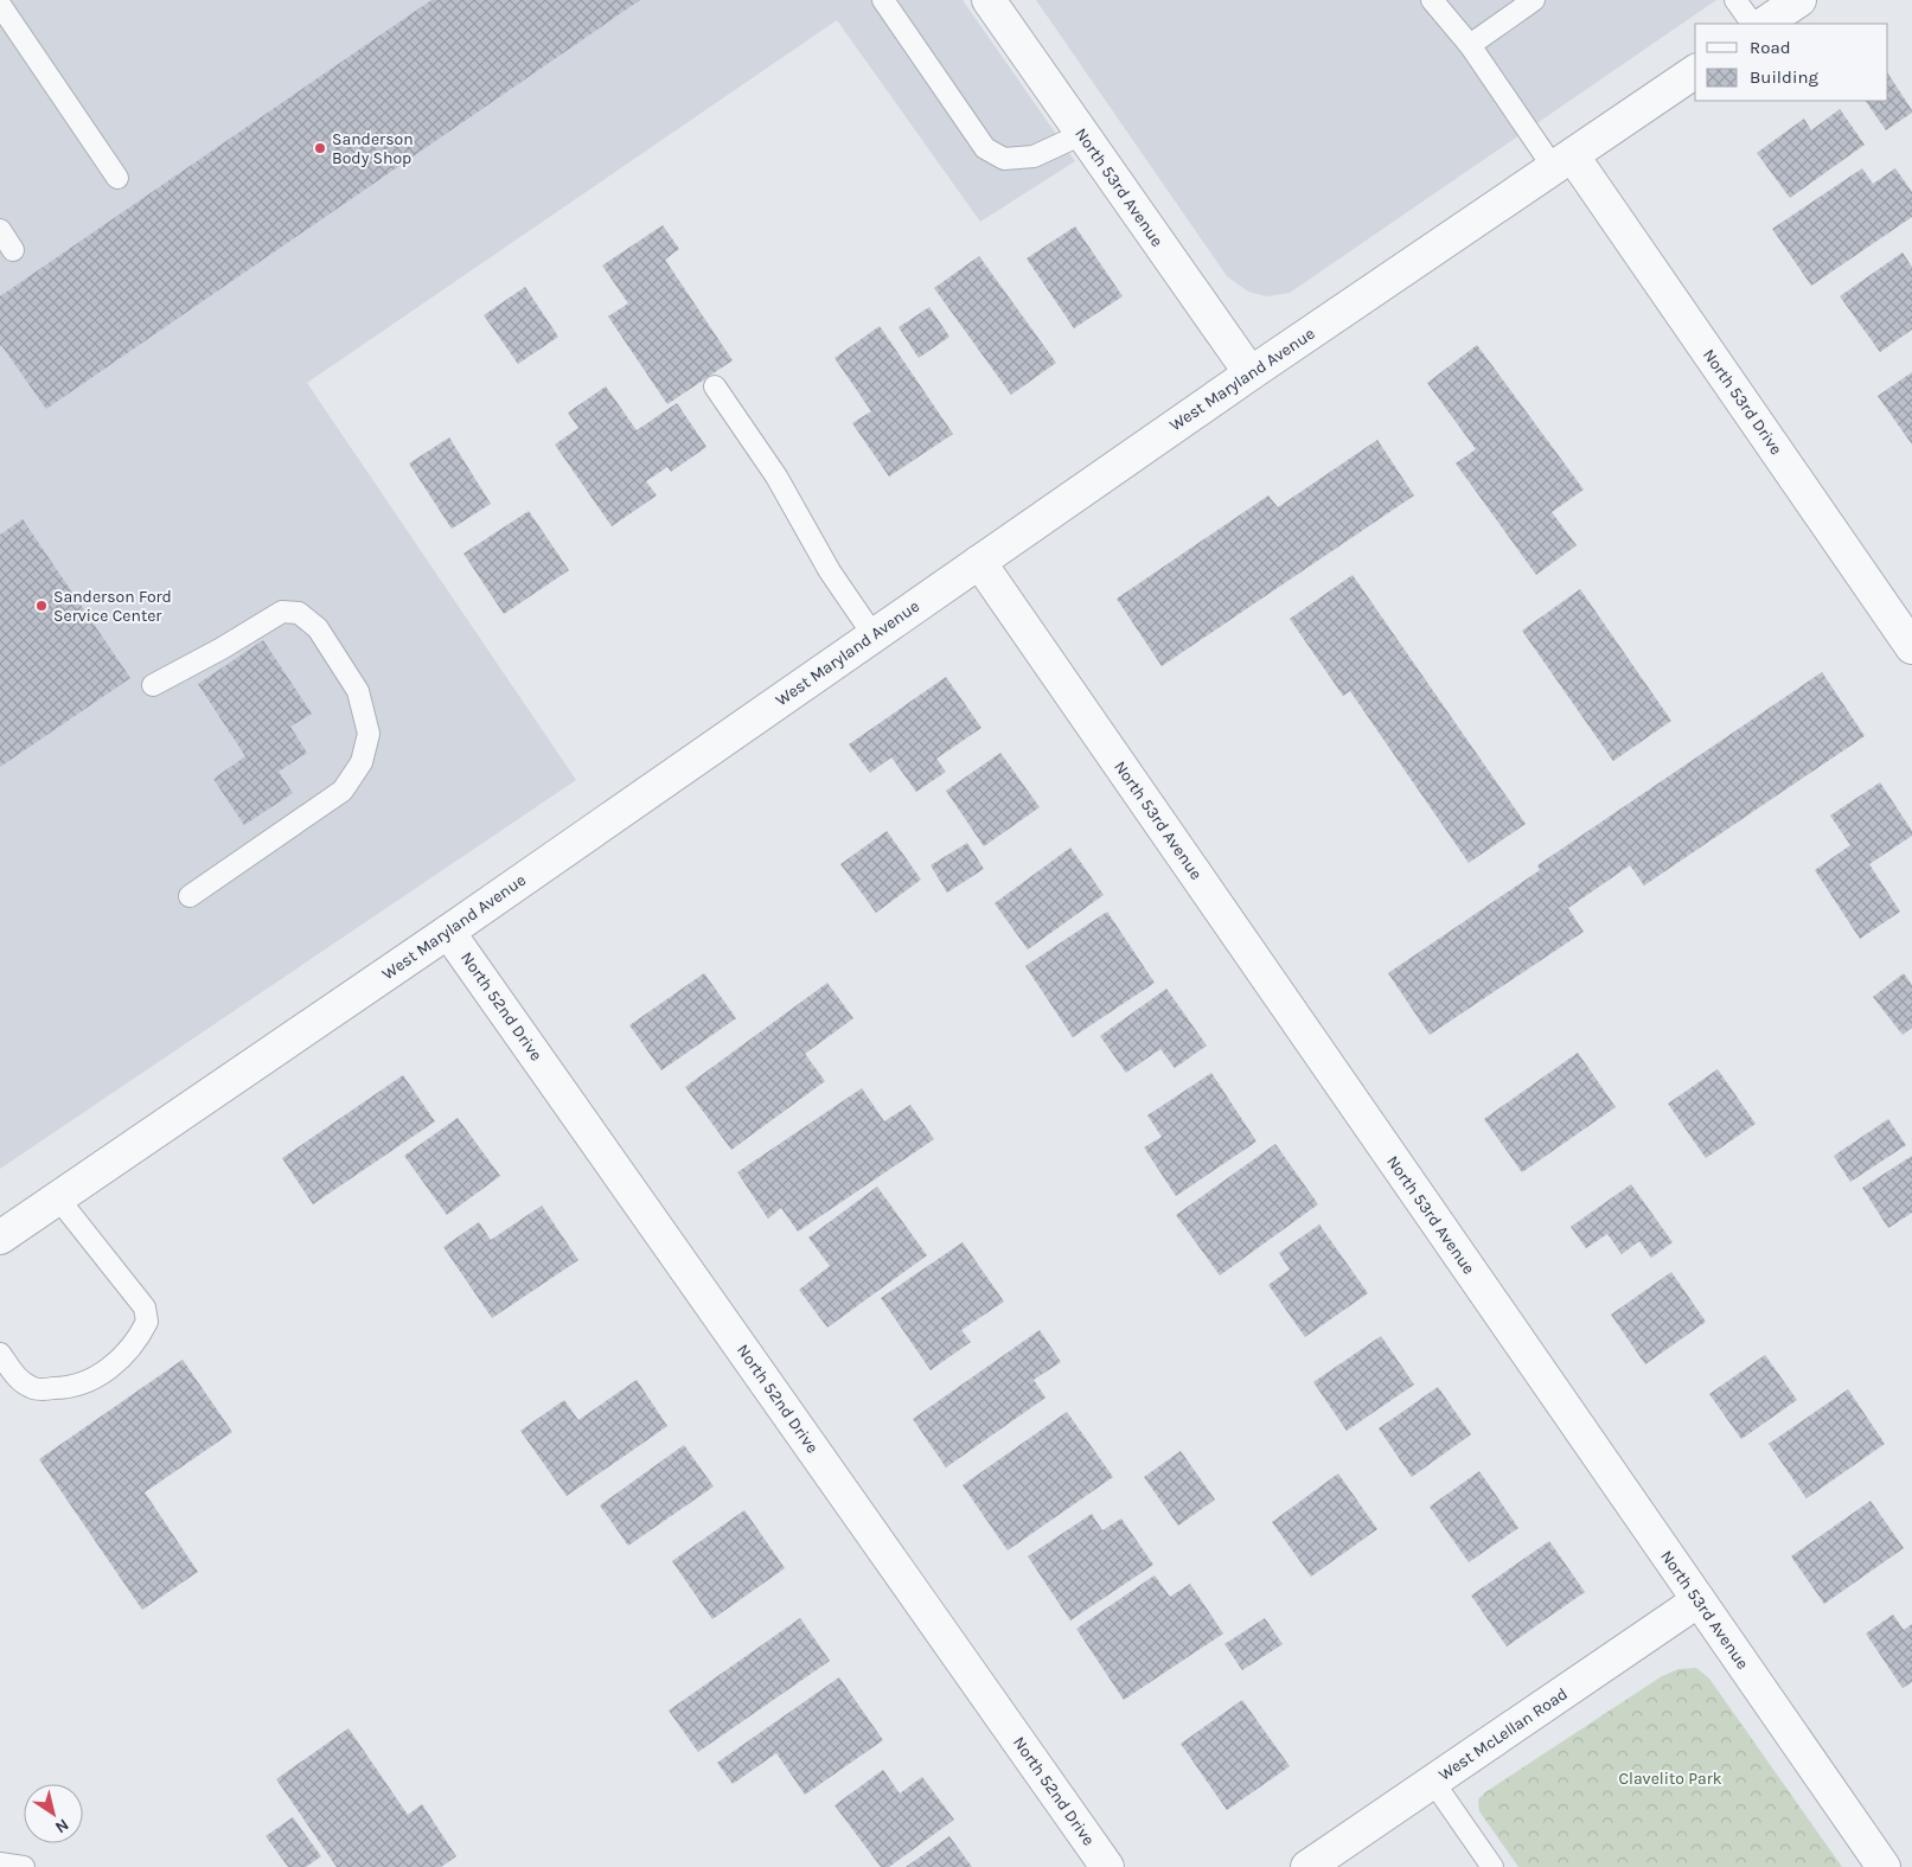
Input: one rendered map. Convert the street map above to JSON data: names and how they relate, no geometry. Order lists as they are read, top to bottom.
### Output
{
  "streets": {
    "street": [
      "North 53rd Avenue",
      "West Maryland Avenue",
      "North 53rd Drive",
      "North 52nd Drive",
      "West McLellan Road"
    ]
  },
  "crossings": [
    ["North 53rd Avenue", "West Maryland Avenue"],
    ["North 53rd Avenue", "West McLellan Road"],
    ["West Maryland Avenue", "North 53rd Drive"],
    ["West Maryland Avenue", "North 52nd Drive"]
  ],
  "parks": ["Clavelito Park"],
  "places": ["Sanderson Body Shop", "Sanderson Ford Service Center"],
  "legend": ["Road", "Building"],
  "north": "bottom right"
}
